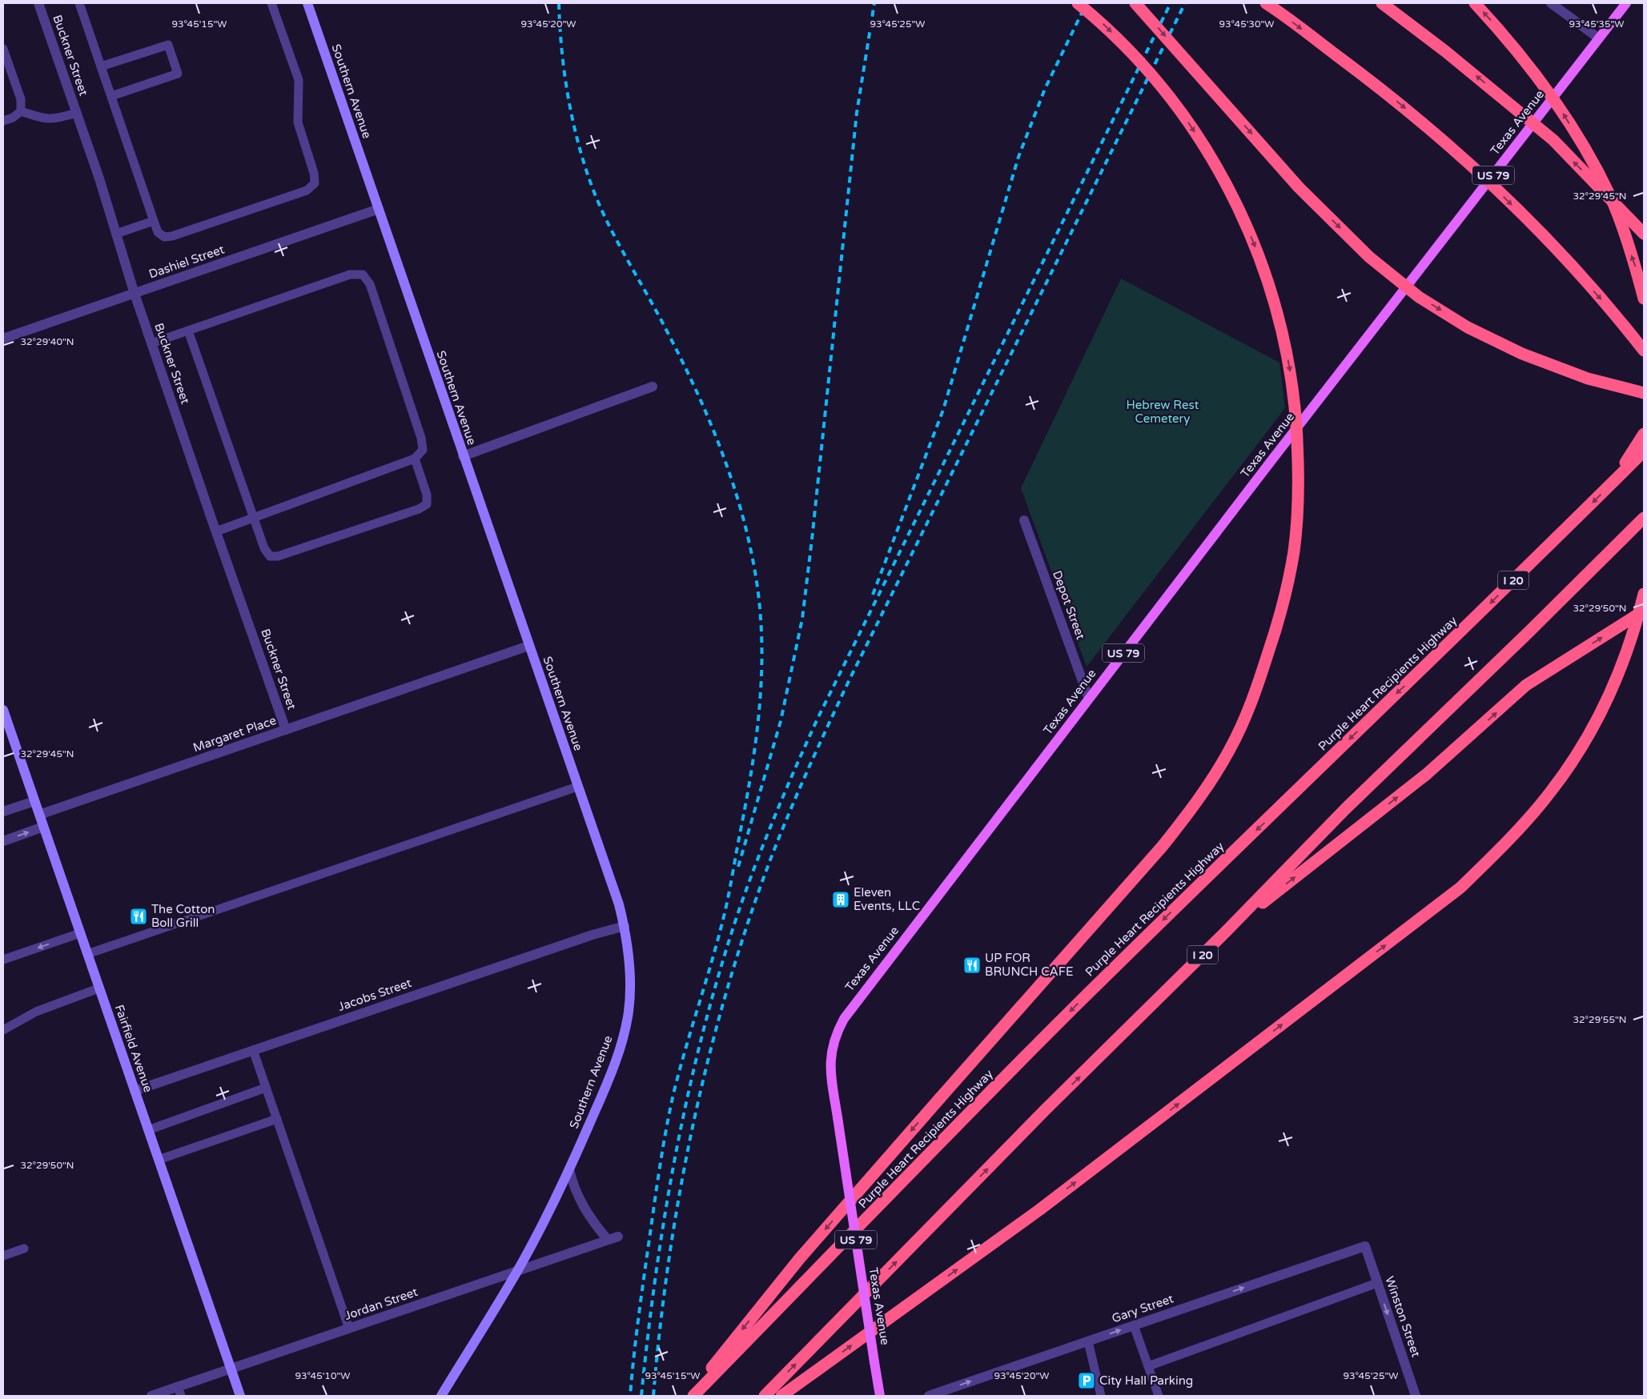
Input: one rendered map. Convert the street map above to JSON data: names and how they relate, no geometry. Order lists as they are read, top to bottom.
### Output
{
  "streets": {
    "highway": ["I 20", "Purple Heart Recipients Highway"],
    "main road": ["Texas Avenue", "US 79"],
    "street": [
      "Buckner Street",
      "Southern Avenue",
      "Dashiel Street",
      "Depot Street",
      "Margaret Place",
      "Jacobs Street",
      "Fairfield Avenue",
      "Jordan Street",
      "Gary Street",
      "Winston Street"
    ]
  },
  "crossings": [
    ["Buckner Street", "Dashiel Street"],
    ["Buckner Street", "Margaret Place"],
    ["Southern Avenue", "Dashiel Street"],
    ["Southern Avenue", "Margaret Place"],
    ["Southern Avenue", "Jacobs Street"],
    ["Southern Avenue", "Jordan Street"],
    ["Texas Avenue", "Depot Street"],
    ["Margaret Place", "Fairfield Avenue"],
    ["Jacobs Street", "Fairfield Avenue"],
    ["Fairfield Avenue", "Jordan Street"],
    ["Gary Street", "Winston Street"]
  ],
  "one_way": ["Gary Street", "Winston Street"],
  "parks": ["Hebrew Rest Cemetery"],
  "places": {
    "building": ["Eleven Events, LLC"],
    "restaurant": ["The Cotton Boll Grill", "UP FOR BRUNCH CAFE"],
    "parking": ["City Hall Parking"]
  },
  "coordinates": [
    "93°45'30\"W",
    "93°45'15\"W",
    "93°45'20\"W",
    "93°45'25\"W",
    "93°45'35\"W",
    "32°29'45\"N",
    "32°29'40\"N",
    "32°29'50\"N",
    "32°29'55\"N",
    "93°45'10\"W"
  ]
}
